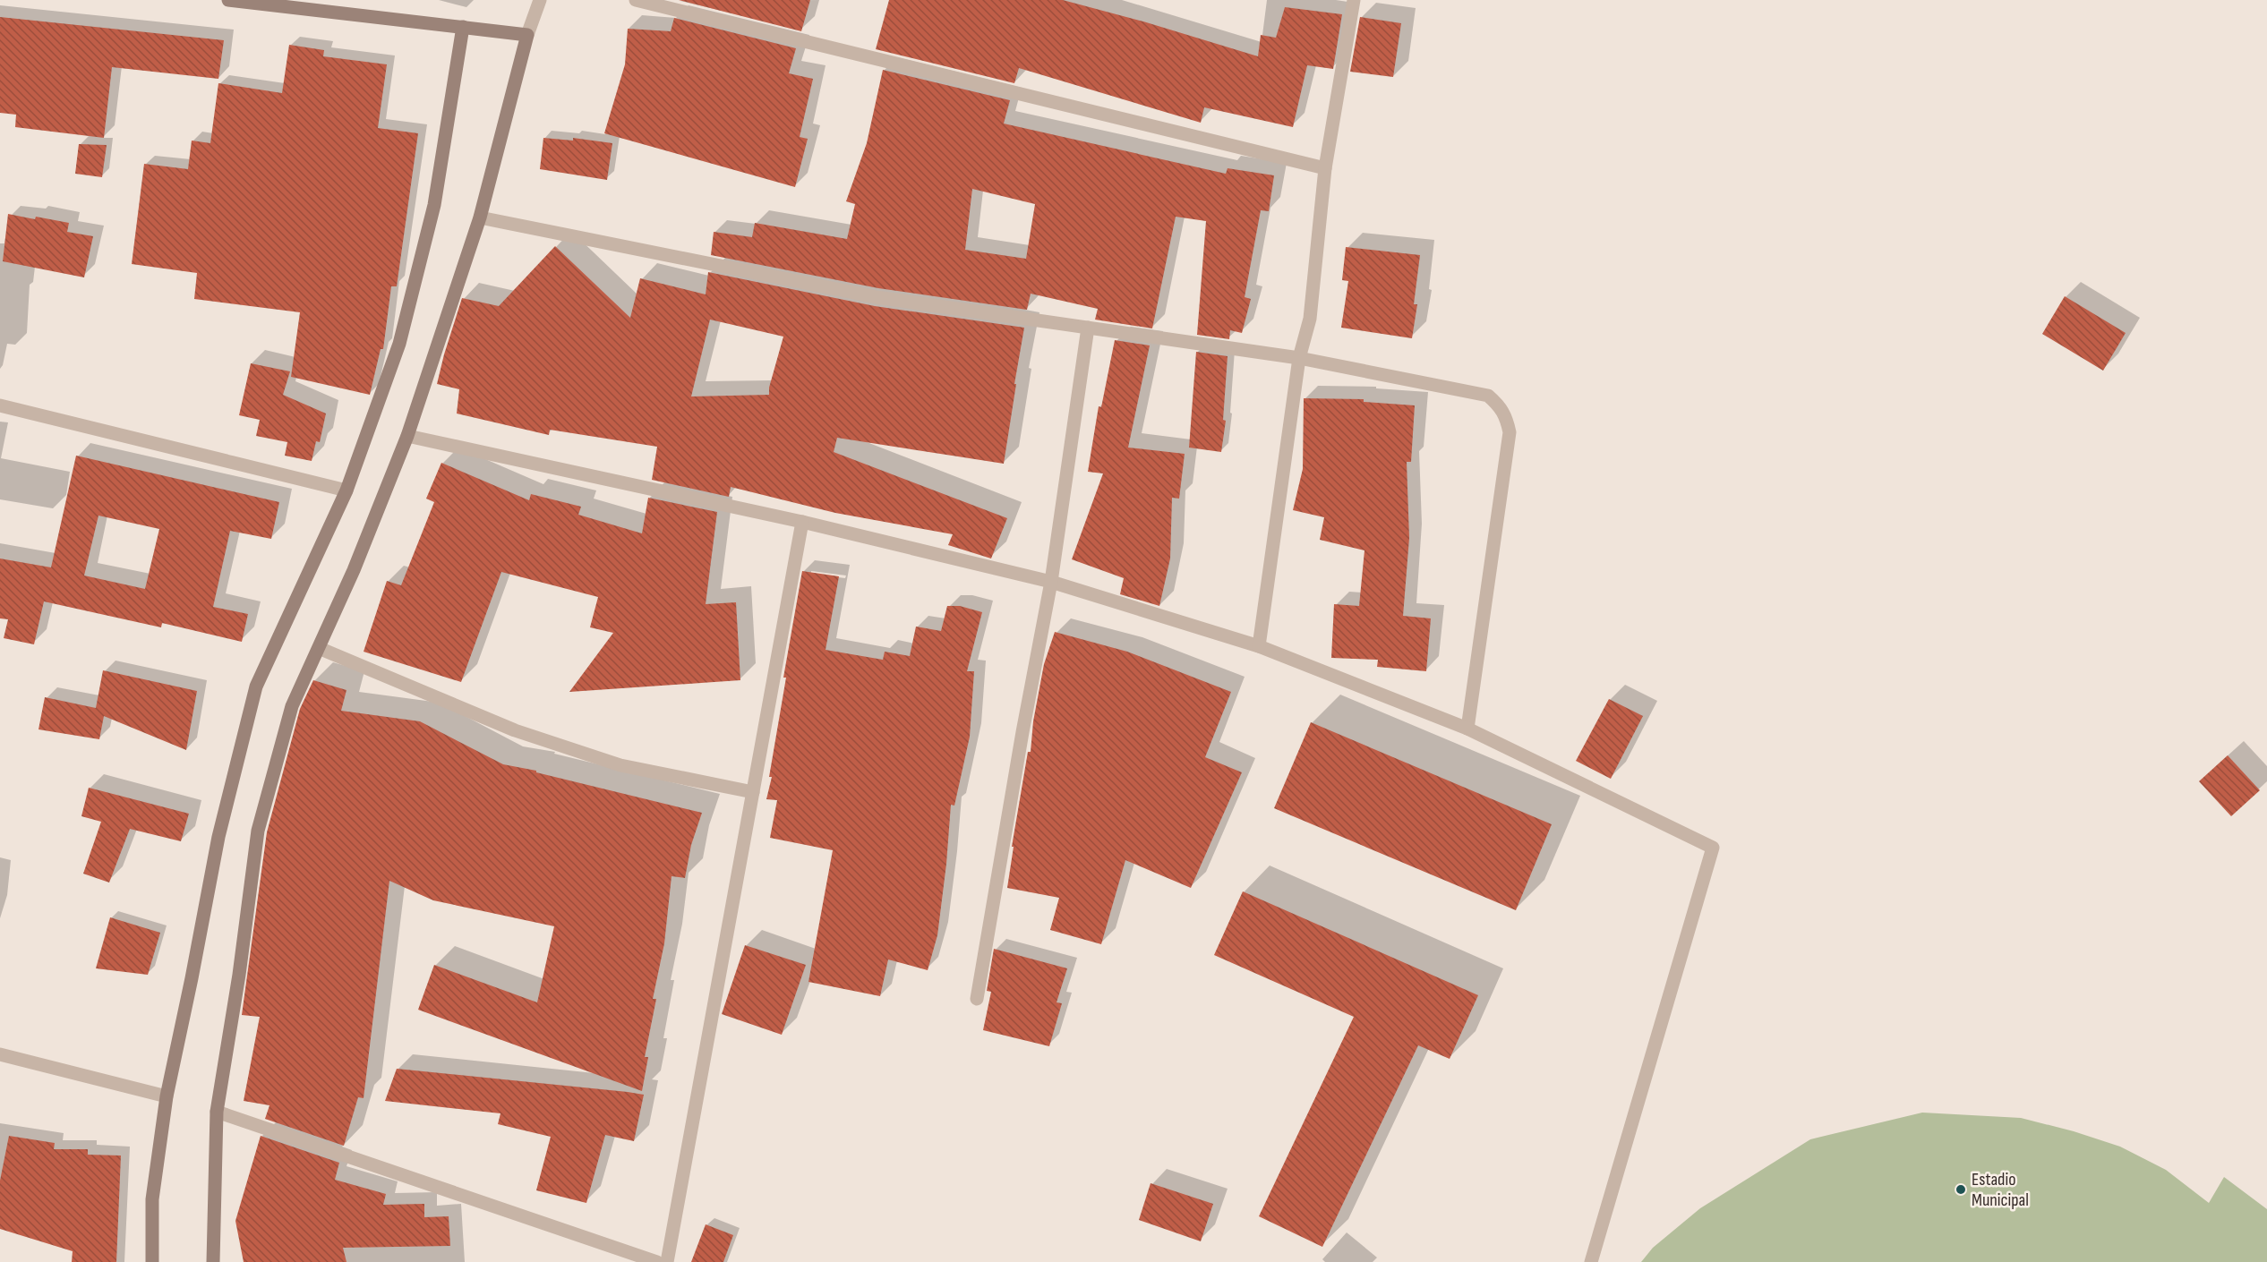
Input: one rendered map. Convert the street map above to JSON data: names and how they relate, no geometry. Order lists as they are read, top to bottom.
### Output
{
  "places": ["Estadio Municipal"]
}
